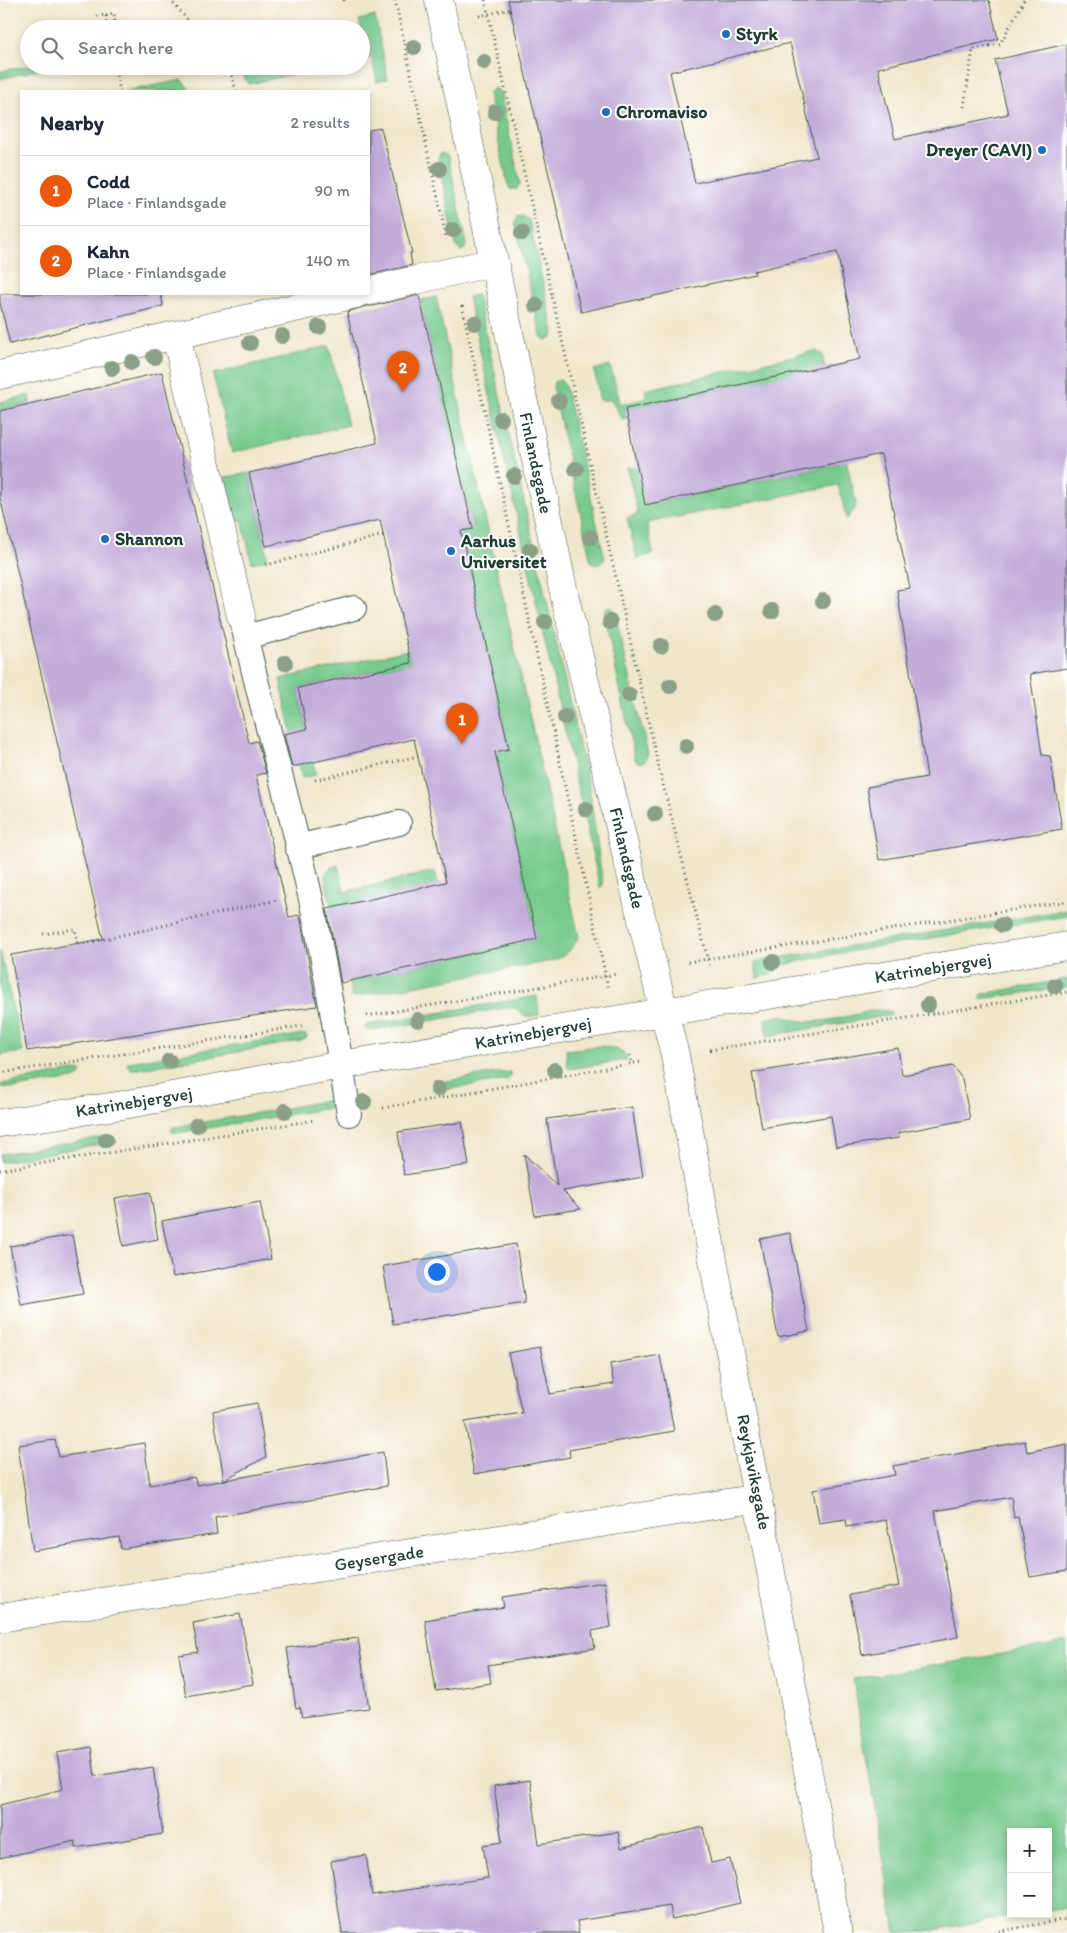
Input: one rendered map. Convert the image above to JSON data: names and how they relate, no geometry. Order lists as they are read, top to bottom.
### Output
{
  "streets": {
    "street": [
      "Finlandsgade",
      "Katrinebjergvej",
      "Reykjaviksgade",
      "Geysergade"
    ]
  },
  "crossings": [
    ["Finlandsgade", "Katrinebjergvej"],
    ["Finlandsgade", "Reykjaviksgade"],
    ["Katrinebjergvej", "Reykjaviksgade"],
    ["Reykjaviksgade", "Geysergade"]
  ],
  "places": [
    "Styrk",
    "Chromaviso",
    "Dreyer (CAVI)",
    "Shannon",
    "Aarhus Universitet"
  ],
  "page": {
    "search": "Search here",
    "heading": ["Nearby", "2 results"],
    "list": [
      {
        "mark": "1",
        "name": "Codd",
        "note": "Place · Finlandsgade",
        "value": "90 m"
      },
      {
        "mark": "2",
        "name": "Kahn",
        "note": "Place · Finlandsgade",
        "value": "140 m"
      }
    ],
    "pins": ["2", "1"],
    "map_buttons": ["+", "−"]
  }
}
